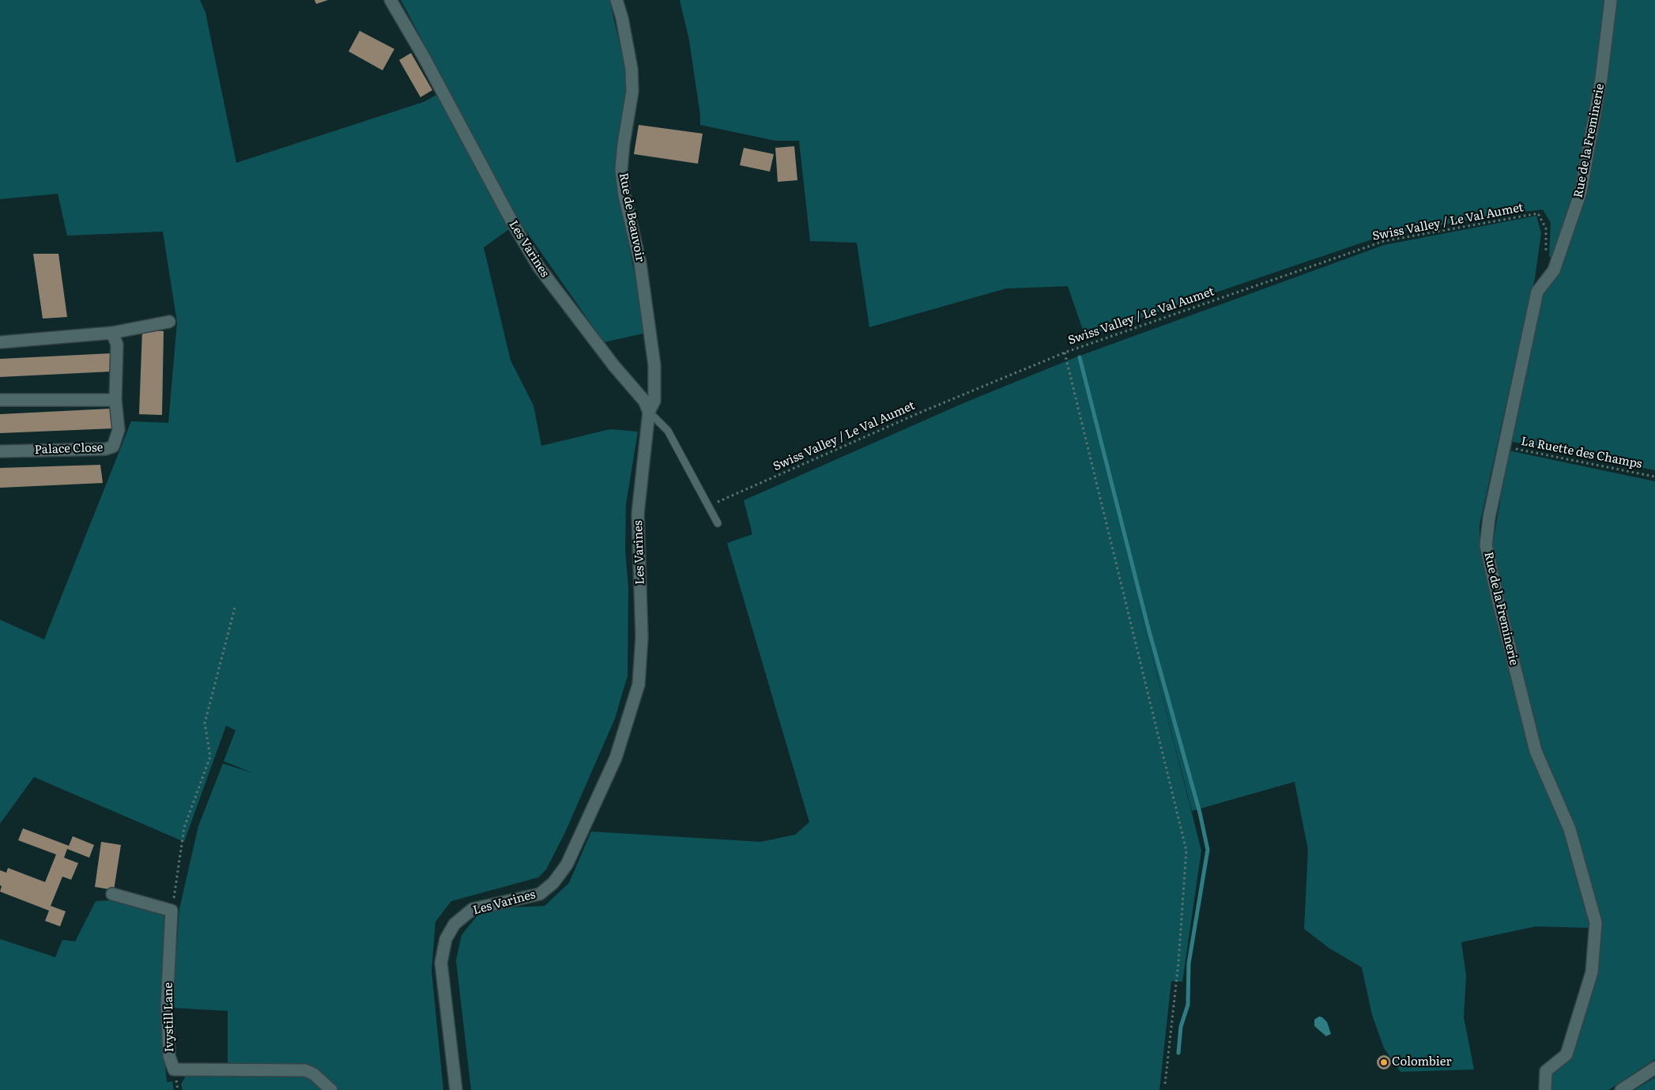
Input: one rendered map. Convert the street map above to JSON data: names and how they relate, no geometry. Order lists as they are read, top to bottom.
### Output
{
  "streets": {
    "street": [
      "Rue de la Freminerie",
      "Rue de Beauvoir",
      "Les Varines",
      "Palace Close",
      "Ivystill Lane"
    ],
    "path": ["Swiss Valley / Le Val Aumet", "La Ruette des Champs"]
  },
  "crossings": [
    ["Rue de la Freminerie", "Swiss Valley / Le Val Aumet"],
    ["Rue de la Freminerie", "La Ruette des Champs"],
    ["Rue de Beauvoir", "Les Varines"]
  ],
  "places": ["Colombier"]
}
